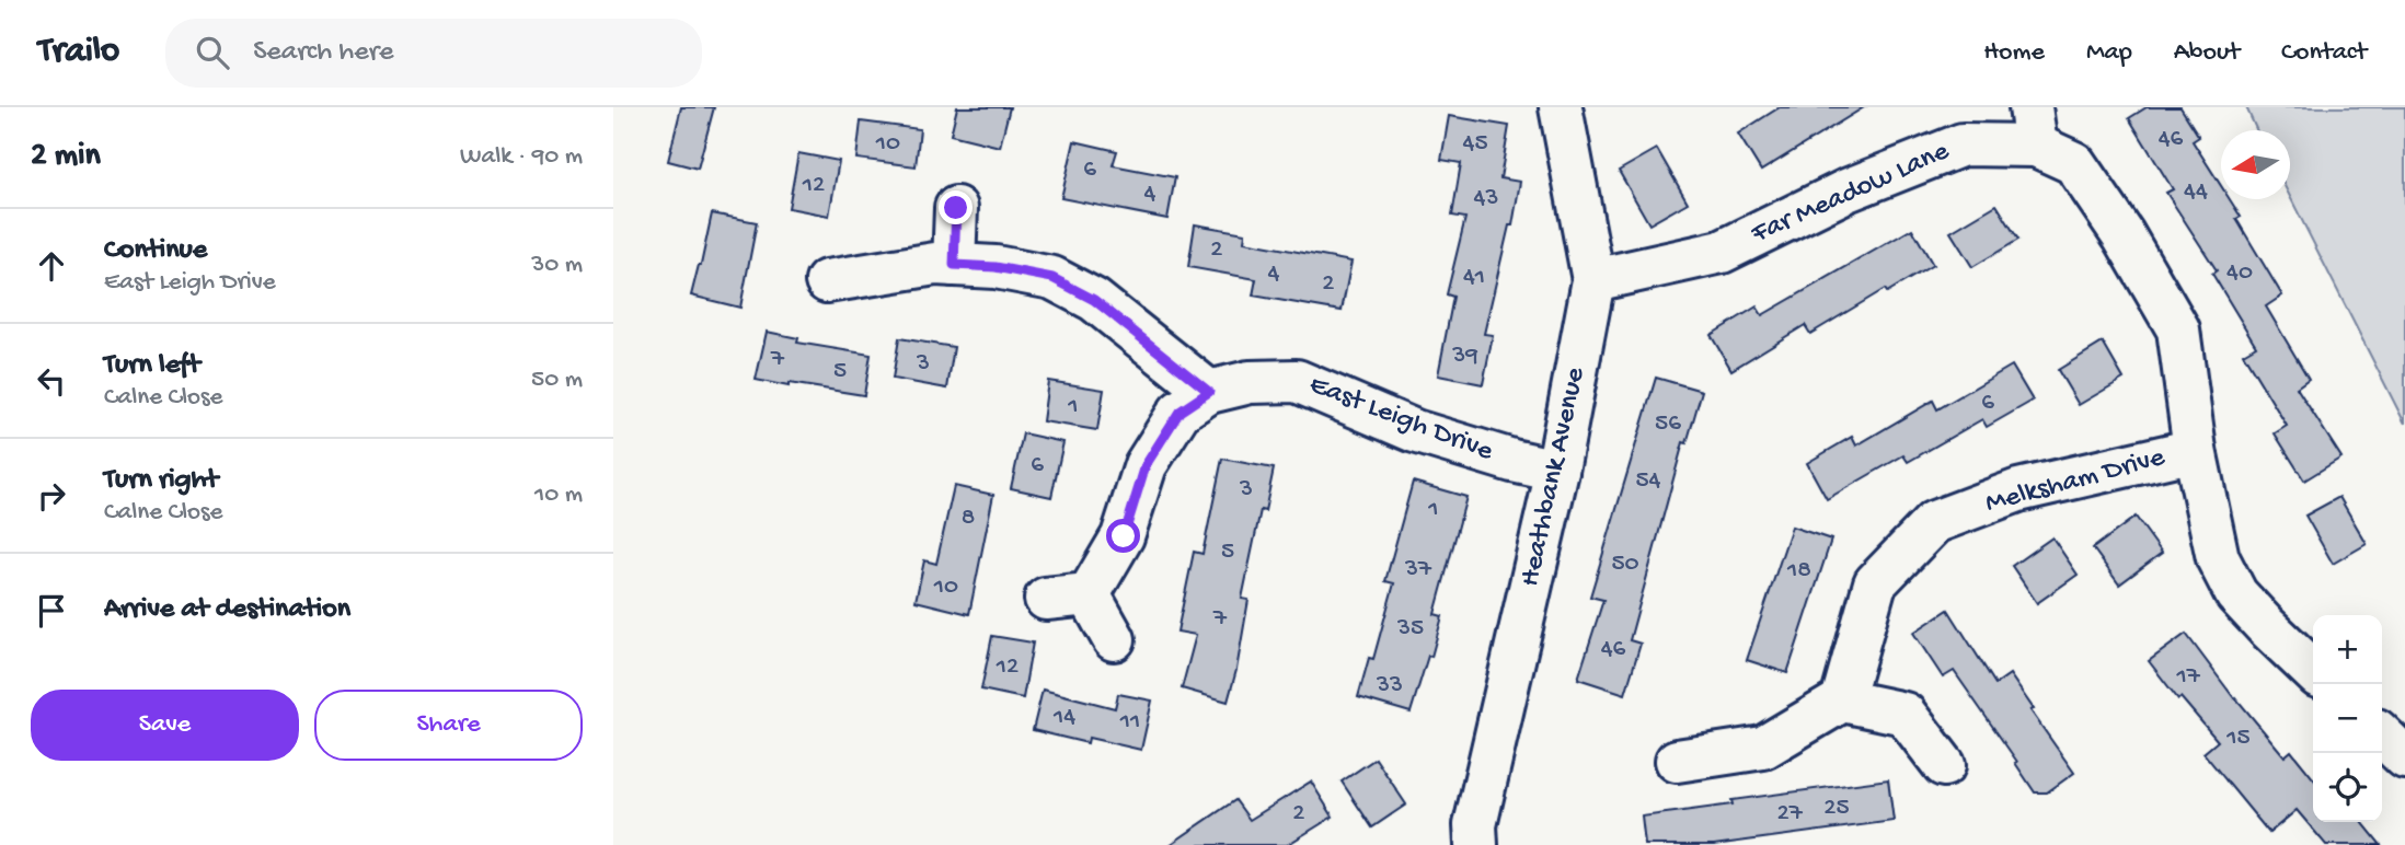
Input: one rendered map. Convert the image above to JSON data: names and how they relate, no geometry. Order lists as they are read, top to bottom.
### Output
{
  "streets": {
    "street": [
      "Far Meadow Lane",
      "East Leigh Drive",
      "Heathbank Avenue",
      "Melksham Drive"
    ]
  },
  "crossings": [
    ["Far Meadow Lane", "Heathbank Avenue"],
    ["Far Meadow Lane", "Melksham Drive"],
    ["East Leigh Drive", "Heathbank Avenue"]
  ],
  "house_numbers": [
    "46",
    "10",
    "45",
    "6",
    "12",
    "44",
    "4",
    "43",
    "2",
    "40",
    "4",
    "41",
    "2",
    "39",
    "7",
    "3",
    "5",
    "6",
    "1",
    "56",
    "6",
    "54",
    "3",
    "1",
    "8",
    "5",
    "50",
    "37",
    "18",
    "10",
    "7",
    "35",
    "46",
    "12",
    "17",
    "33",
    "14",
    "11",
    "15",
    "25",
    "2",
    "27"
  ],
  "north": "left",
  "page": {
    "header": "Trailo",
    "search": "Search here",
    "nav": [
      "Home",
      "Map",
      "About",
      "Contact"
    ],
    "heading": ["2 min", "Walk · 90 m"],
    "list": [
      ["Continue", "East Leigh Drive", "30 m"],
      ["Turn left", "Calne Close", "50 m"],
      ["Turn right", "Calne Close", "10 m"],
      "Arrive at destination"
    ],
    "map_buttons": ["+", "−"],
    "buttons": ["Save", "Share"]
  }
}
